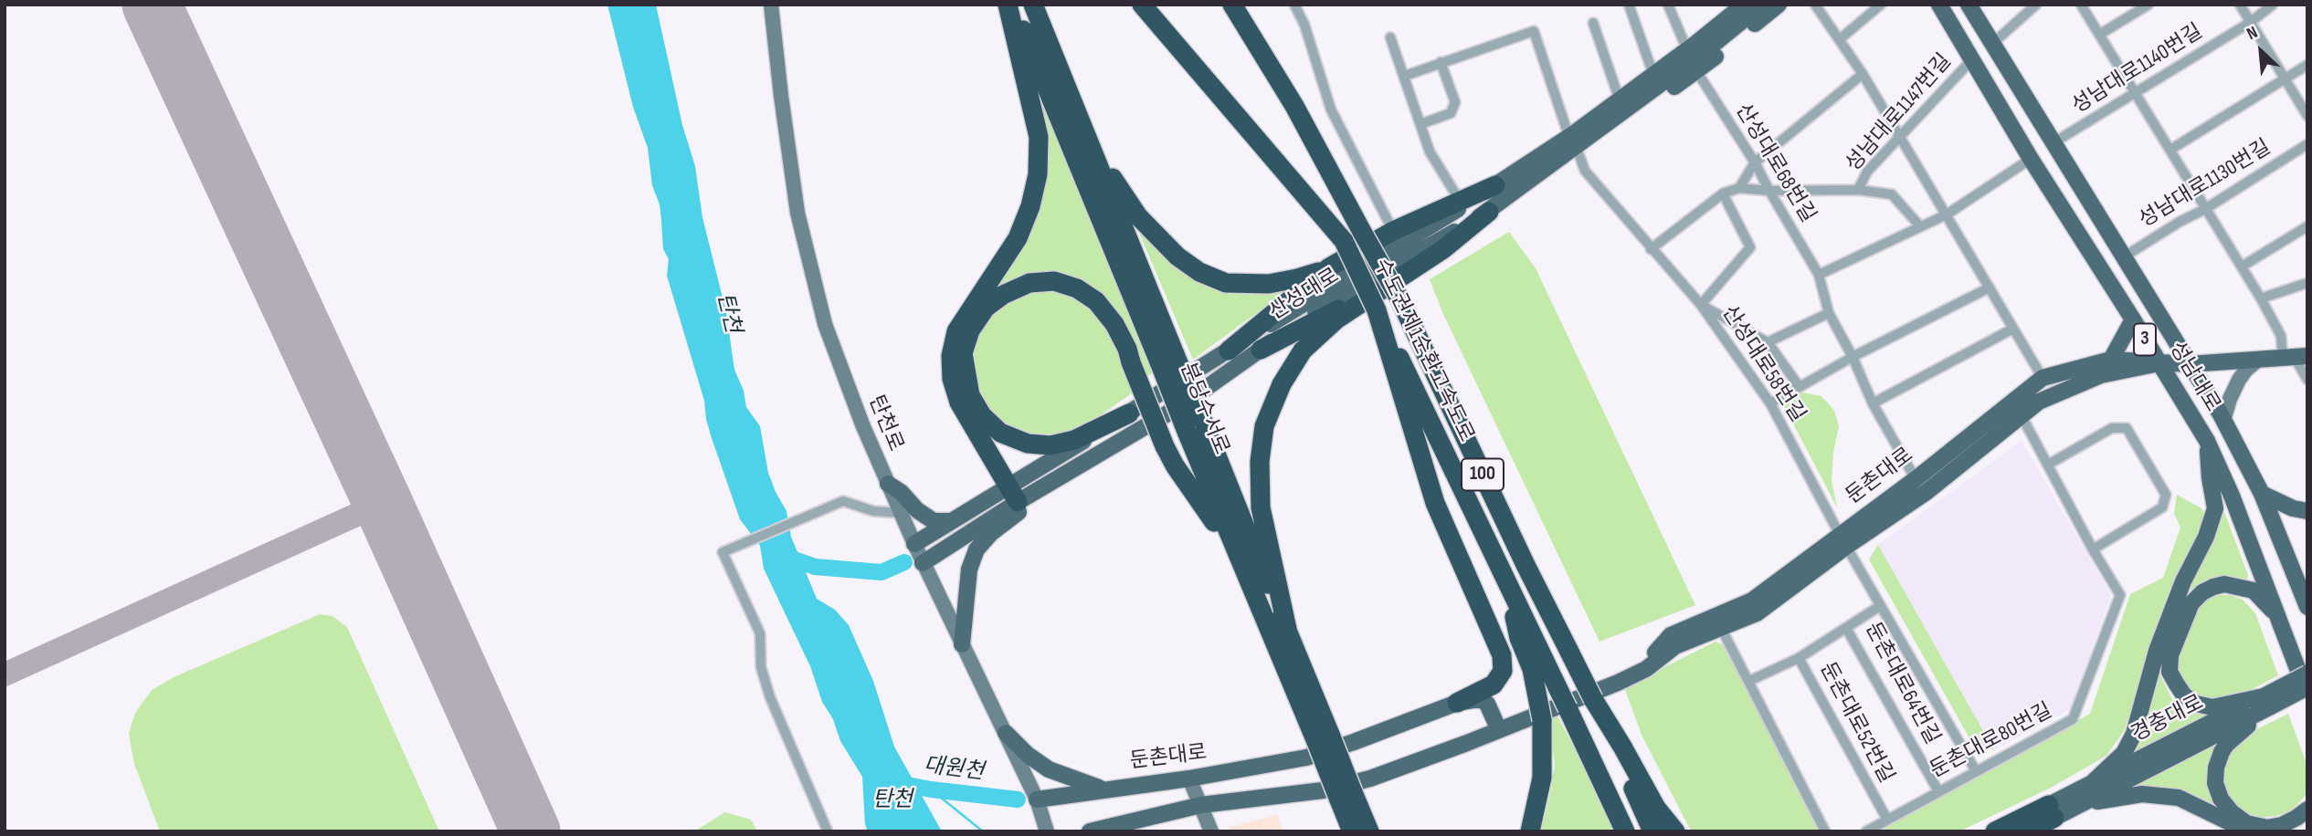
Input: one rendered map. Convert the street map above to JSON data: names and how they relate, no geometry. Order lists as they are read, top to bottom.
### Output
{
  "streets": {
    "highway": ["수도권제1순환고속도로", "분당수서로", "100"],
    "main road": [
      "산성대로",
      "3",
      "성남대로",
      "탄천로",
      "둔촌대로",
      "경충대로"
    ],
    "street": [
      "성남대로1140번길",
      "성남대로1147번길",
      "산성대로68번길",
      "성남대로1130번길",
      "산성대로58번길",
      "둔촌대로64번길",
      "둔촌대로52번길",
      "둔촌대로80번길"
    ]
  },
  "crossings": [
    ["성남대로1140번길", "성남대로"],
    ["성남대로1147번길", "산성대로68번길"],
    ["성남대로1147번길", "성남대로"],
    ["산성대로68번길", "둔촌대로"],
    ["성남대로1130번길", "성남대로"],
    ["산성대로", "산성대로58번길"],
    ["산성대로", "탄천로"],
    ["산성대로58번길", "둔촌대로"],
    ["산성대로58번길", "둔촌대로64번길"],
    ["성남대로", "둔촌대로"],
    ["분당수서로", "둔촌대로"],
    ["탄천로", "둔촌대로"],
    ["둔촌대로", "둔촌대로64번길"],
    ["둔촌대로", "둔촌대로80번길"],
    ["둔촌대로64번길", "둔촌대로80번길"],
    ["둔촌대로52번길", "둔촌대로80번길"]
  ],
  "water": ["탄천", "대원천"],
  "north": "top left"
}
